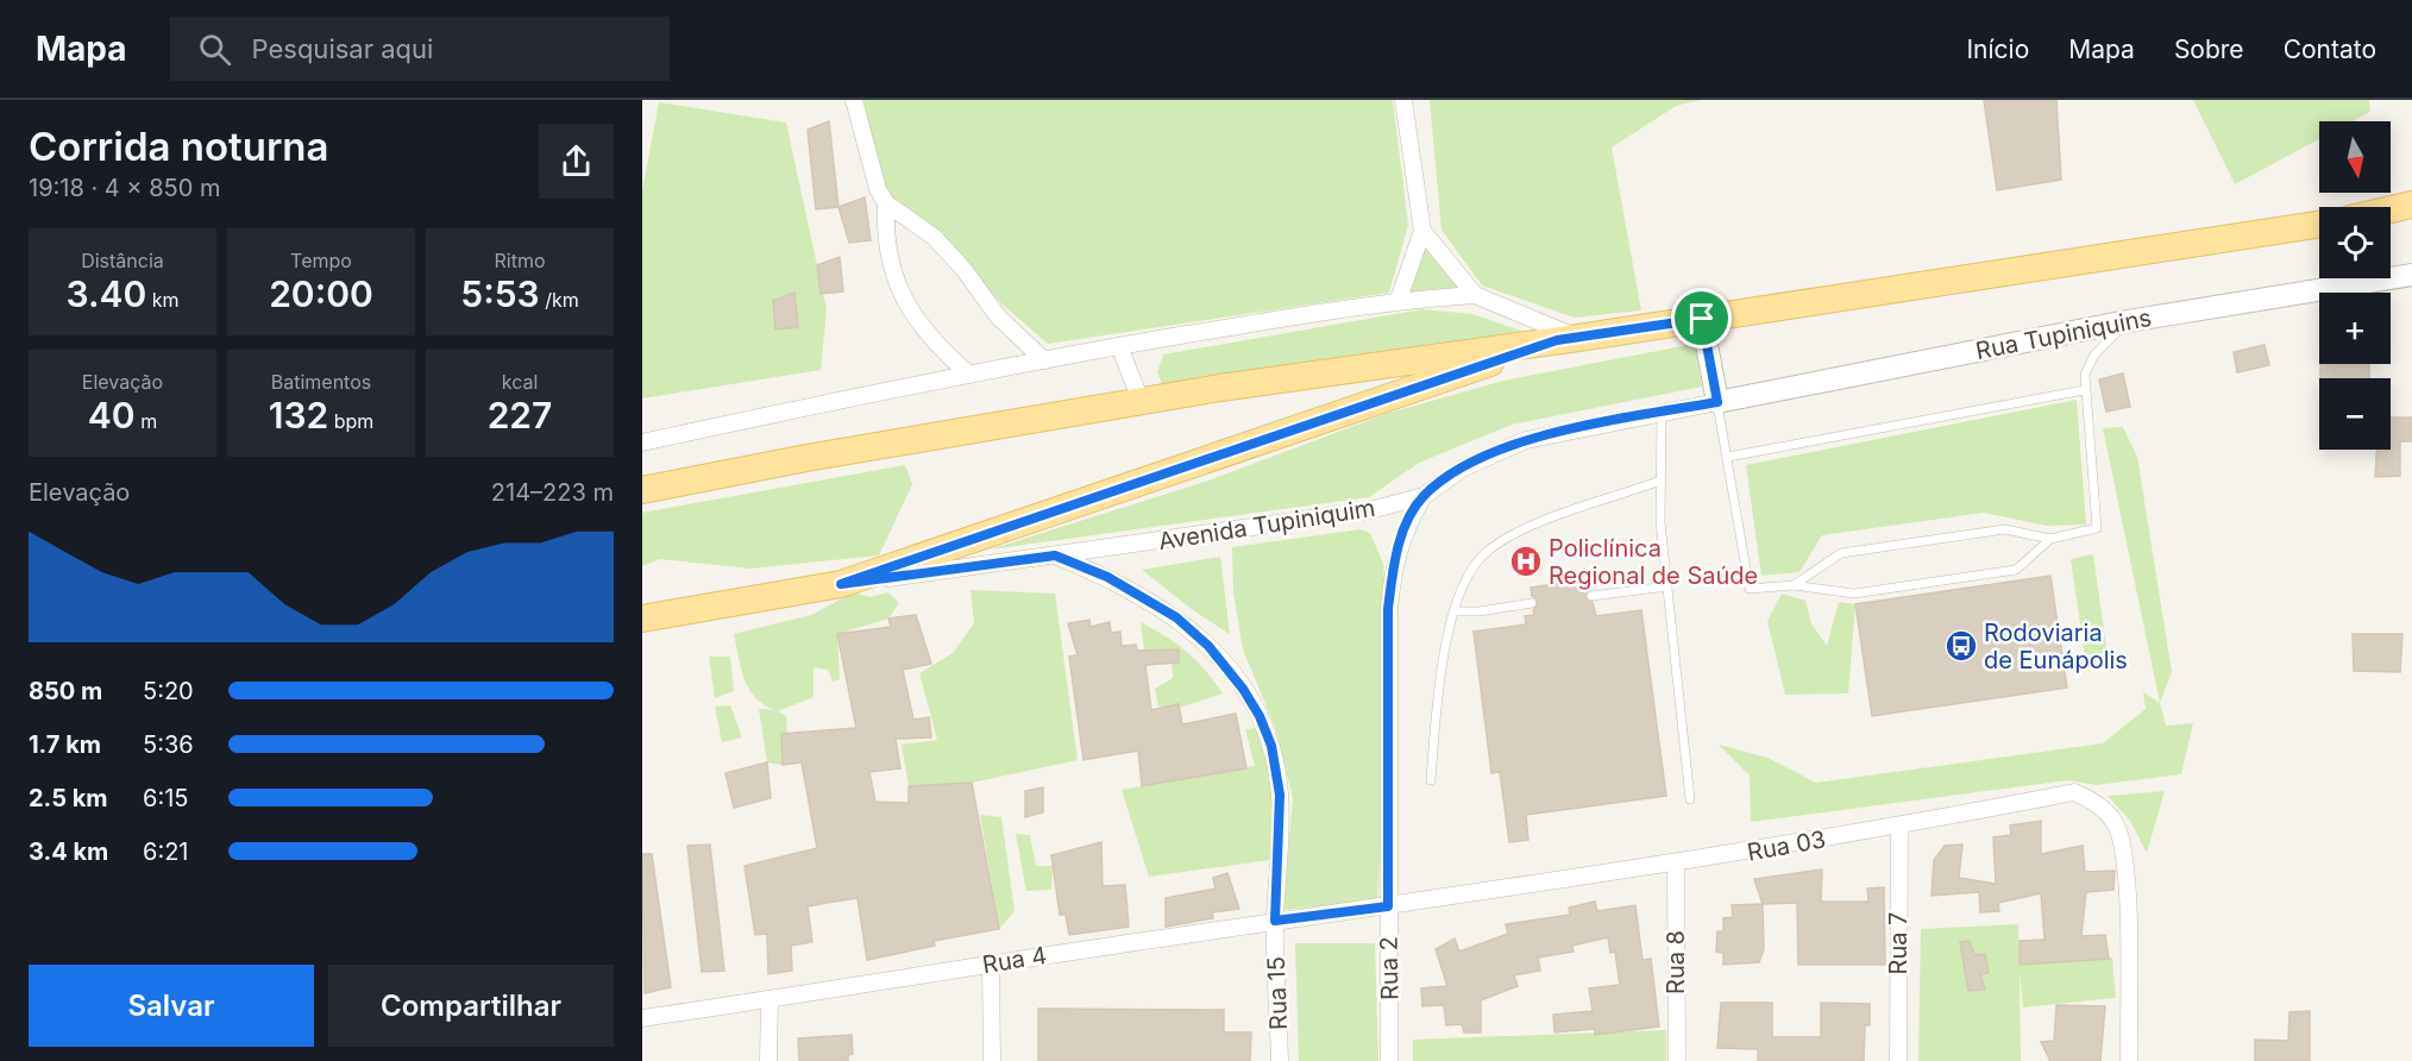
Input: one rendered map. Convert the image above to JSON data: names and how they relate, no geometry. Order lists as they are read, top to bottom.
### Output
{
  "streets": {
    "street": [
      "Rua Tupiniquins",
      "Avenida Tupiniquim",
      "Rua 03",
      "Rua 7",
      "Rua 4",
      "Rua 8",
      "Rua 2",
      "Rua 15"
    ]
  },
  "crossings": [
    ["Rua Tupiniquins", "Avenida Tupiniquim"],
    ["Avenida Tupiniquim", "Rua 2"],
    ["Avenida Tupiniquim", "Rua 15"],
    ["Rua 03", "Rua 7"],
    ["Rua 03", "Rua 4"],
    ["Rua 03", "Rua 8"],
    ["Rua 03", "Rua 2"],
    ["Rua 4", "Rua 2"],
    ["Rua 4", "Rua 15"]
  ],
  "places": {
    "hospital": ["Policlínica Regional de Saúde"],
    "bus stop": ["Rodoviaria de Eunápolis"]
  },
  "north": "bottom",
  "page": {
    "header": "Mapa",
    "search": "Pesquisar aqui",
    "nav": [
      "Início",
      "Mapa",
      "Sobre",
      "Contato"
    ],
    "heading": ["Corrida noturna", "19:18 · 4 × 850 m"],
    "map_buttons": ["+", "−"],
    "stats": [
      ["Distância", "3.40 km"],
      ["Tempo", "20:00"],
      ["Ritmo", "5:53 /km"],
      ["Elevação", "40 m"],
      ["Batimentos", "132 bpm"],
      ["kcal", "227"]
    ],
    "chart": ["Elevação", "214–223 m"],
    "list": [
      {
        "name": "850 m",
        "note": "5:20"
      },
      {
        "name": "1.7 km",
        "note": "5:36"
      },
      {
        "name": "2.5 km",
        "note": "6:15"
      },
      {
        "name": "3.4 km",
        "note": "6:21"
      }
    ],
    "buttons": ["Salvar", "Compartilhar"]
  }
}
